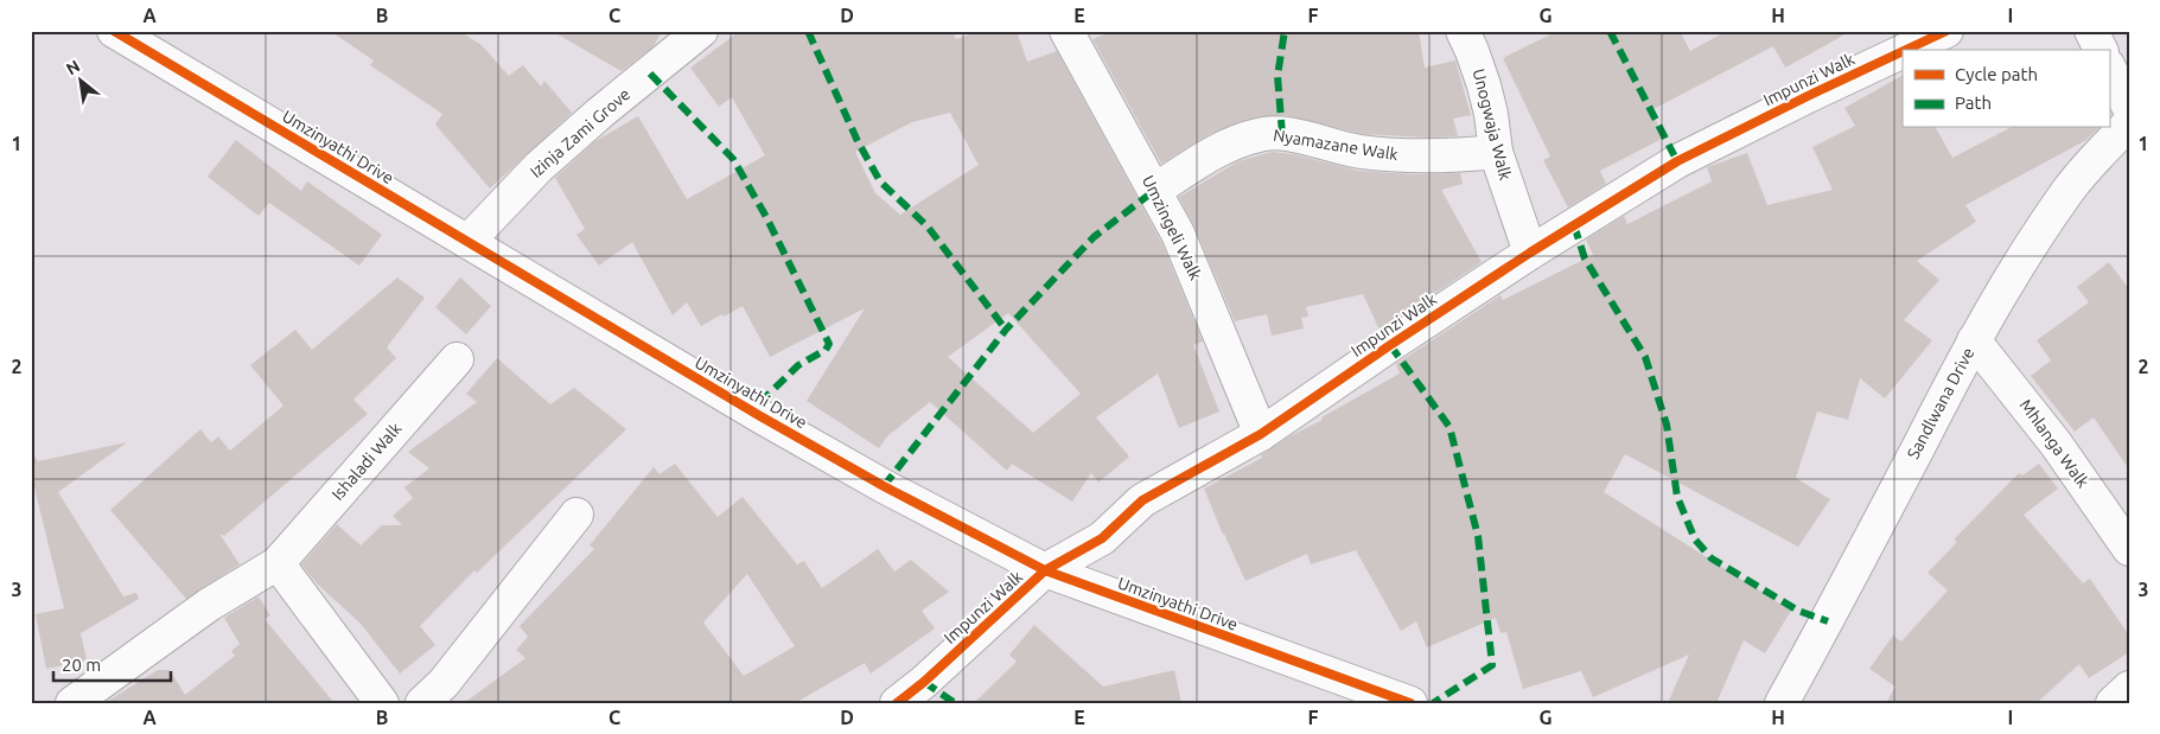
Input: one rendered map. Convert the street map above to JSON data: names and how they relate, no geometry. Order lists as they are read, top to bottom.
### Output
{
  "streets": {
    "street": [
      "Impunzi Walk",
      "Unogwaja Walk",
      "Izinja Zami Grove",
      "Nyamazane Walk",
      "Umzinyathi Drive",
      "Umzingeli Walk",
      "Sandlwana Drive",
      "Mhlanga Walk",
      "Ishaladi Walk"
    ]
  },
  "crossings": [
    ["Impunzi Walk", "Unogwaja Walk"],
    ["Impunzi Walk", "Umzinyathi Drive"],
    ["Impunzi Walk", "Umzingeli Walk"],
    ["Unogwaja Walk", "Nyamazane Walk"],
    ["Izinja Zami Grove", "Umzinyathi Drive"],
    ["Nyamazane Walk", "Umzingeli Walk"],
    ["Sandlwana Drive", "Mhlanga Walk"]
  ],
  "legend": ["Cycle path", "Path"],
  "scale_bar": "20 m",
  "north": "top left",
  "grid": {
    "columns": [
      "A",
      "B",
      "C",
      "D",
      "E",
      "F",
      "G",
      "H",
      "I"
    ],
    "rows": ["1", "2", "3"]
  }
}
